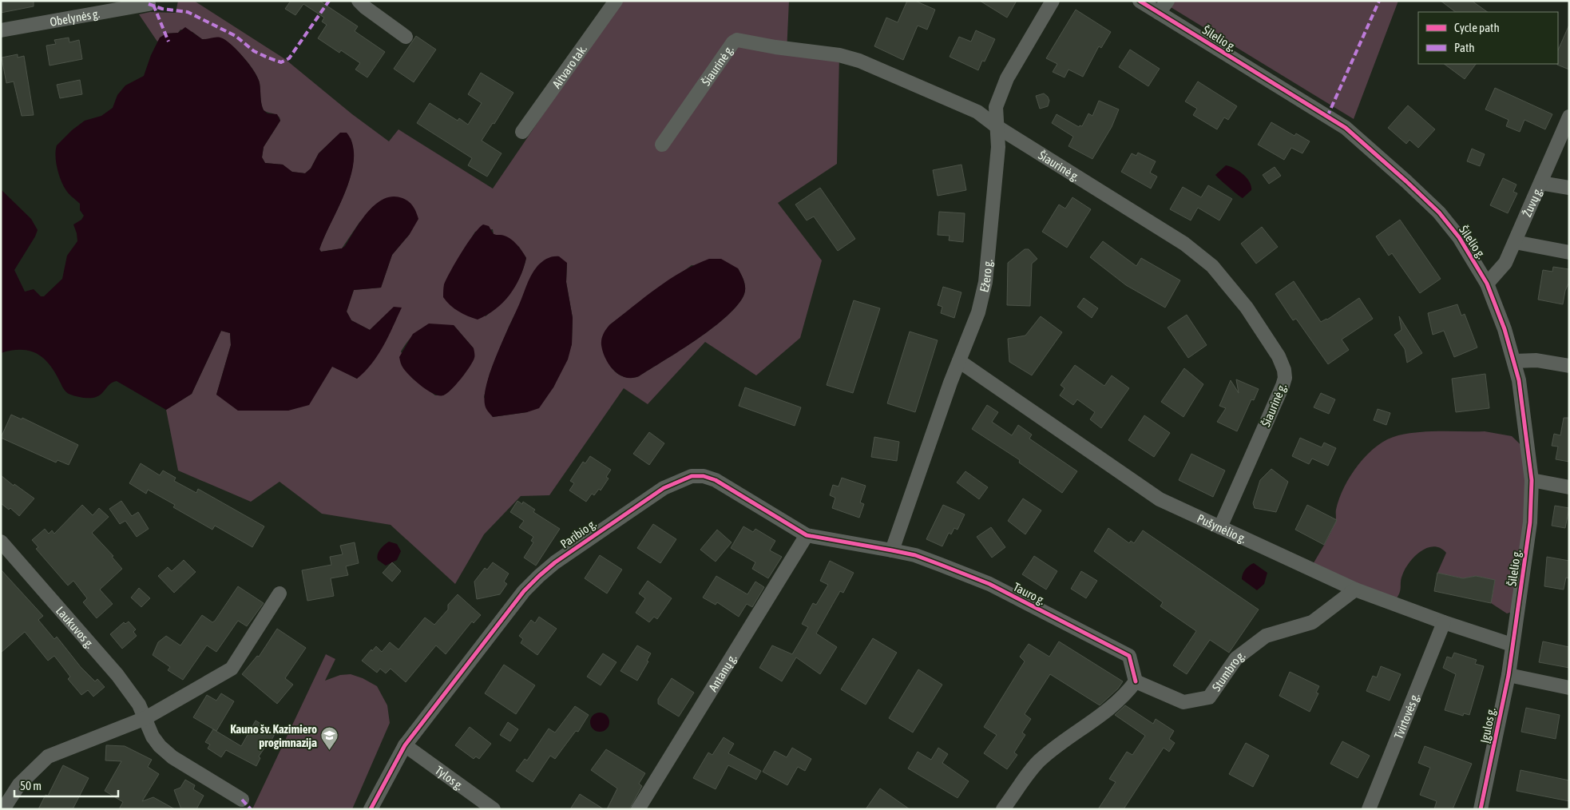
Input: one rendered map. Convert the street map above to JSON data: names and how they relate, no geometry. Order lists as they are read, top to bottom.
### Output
{
  "streets": {
    "street": [
      "Obelynės g.",
      "Šilelio g.",
      "Šiaurinė g.",
      "Aitvaro tak.",
      "Žuvų g.",
      "Ežero g.",
      "Pušynėlio g.",
      "Paribio g.",
      "Tauro g.",
      "Laukuvos g.",
      "Antanų g.",
      "Stumbro g.",
      "Tvirtovės g.",
      "Įgulos g.",
      "Tylos g."
    ]
  },
  "crossings": [
    ["Šilelio g.", "Žuvų g."],
    ["Šilelio g.", "Pušynėlio g."],
    ["Šilelio g.", "Įgulos g."],
    ["Šiaurinė g.", "Ežero g."],
    ["Šiaurinė g.", "Pušynėlio g."],
    ["Ežero g.", "Pušynėlio g."],
    ["Ežero g.", "Paribio g."],
    ["Ežero g.", "Tauro g."],
    ["Pušynėlio g.", "Stumbro g."],
    ["Pušynėlio g.", "Tvirtovės g."],
    ["Pušynėlio g.", "Įgulos g."],
    ["Paribio g.", "Tauro g."],
    ["Paribio g.", "Antanų g."],
    ["Paribio g.", "Tylos g."],
    ["Tauro g.", "Stumbro g."]
  ],
  "places": {
    "school or university": ["Kauno šv. Kazimiero progimnazija"]
  },
  "legend": ["Cycle path", "Path"],
  "scale_bar": "50 m"
}
